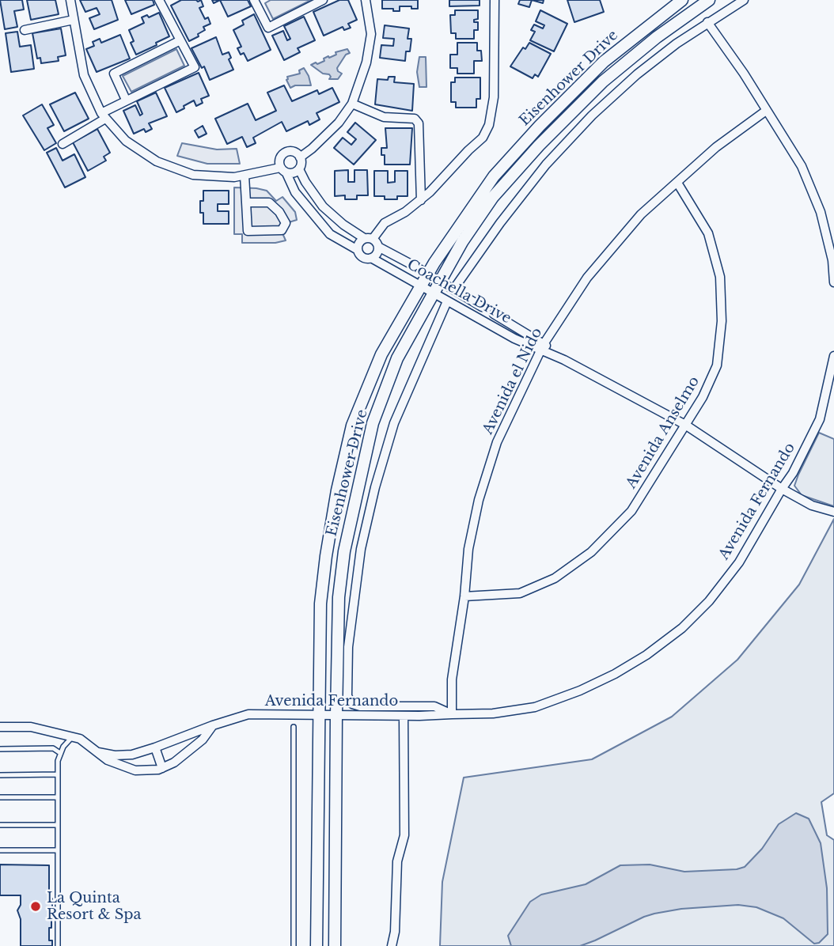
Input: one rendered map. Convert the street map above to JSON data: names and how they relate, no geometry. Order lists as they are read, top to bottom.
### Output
{
  "streets": {
    "main road": ["Eisenhower Drive"],
    "street": [
      "Coachella Drive",
      "Avenida el Nido",
      "Avenida Anselmo",
      "Avenida Fernando"
    ]
  },
  "crossings": [
    ["Eisenhower Drive", "Coachella Drive"],
    ["Eisenhower Drive", "Avenida Fernando"],
    ["Coachella Drive", "Avenida el Nido"],
    ["Coachella Drive", "Avenida Anselmo"],
    ["Coachella Drive", "Avenida Fernando"],
    ["Avenida el Nido", "Avenida Anselmo"],
    ["Avenida el Nido", "Avenida Fernando"]
  ],
  "places": ["La Quinta Resort & Spa"]
}
